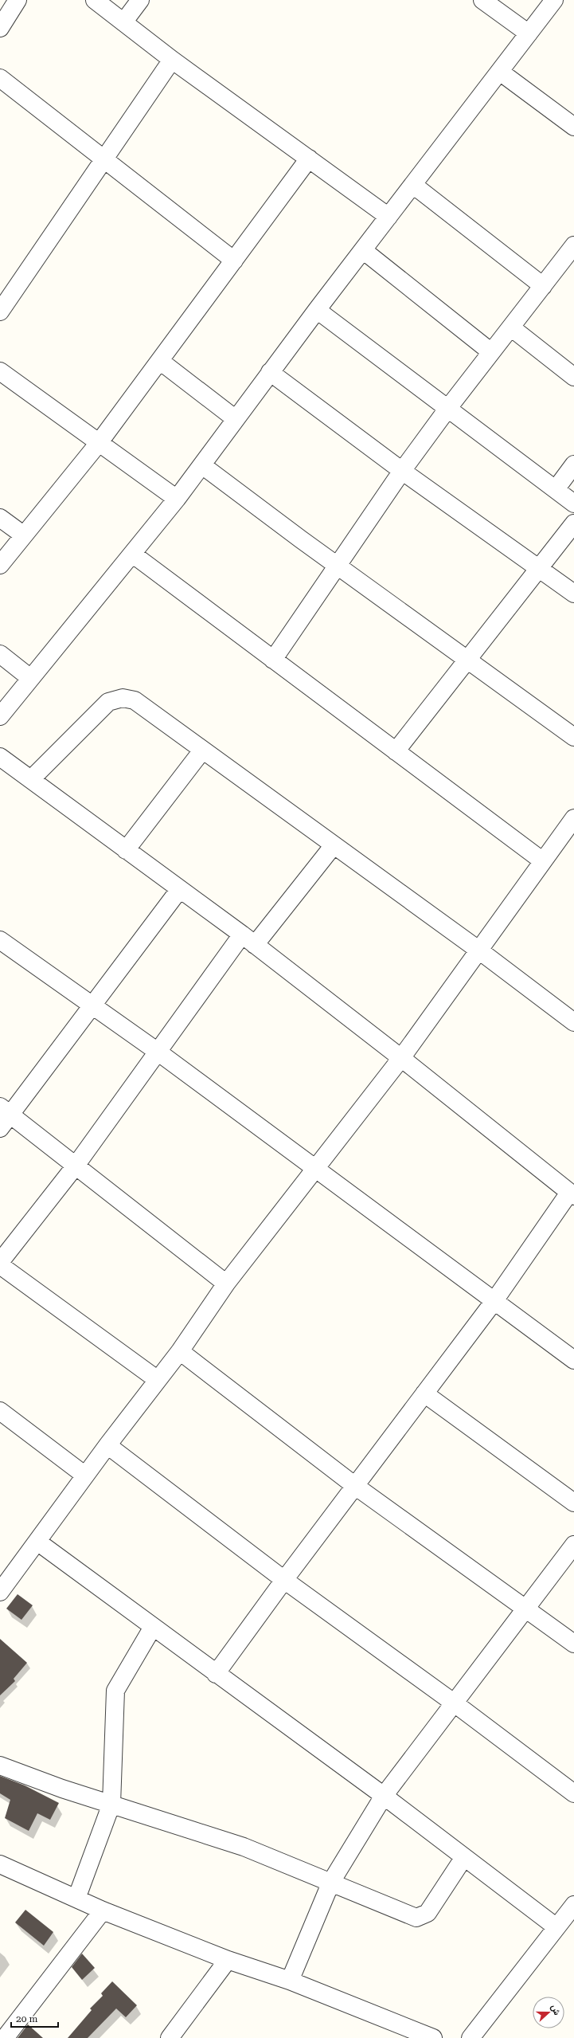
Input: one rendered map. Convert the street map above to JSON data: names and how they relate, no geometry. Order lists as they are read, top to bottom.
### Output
{
  "scale_bar": "20 m",
  "north": "right"
}
